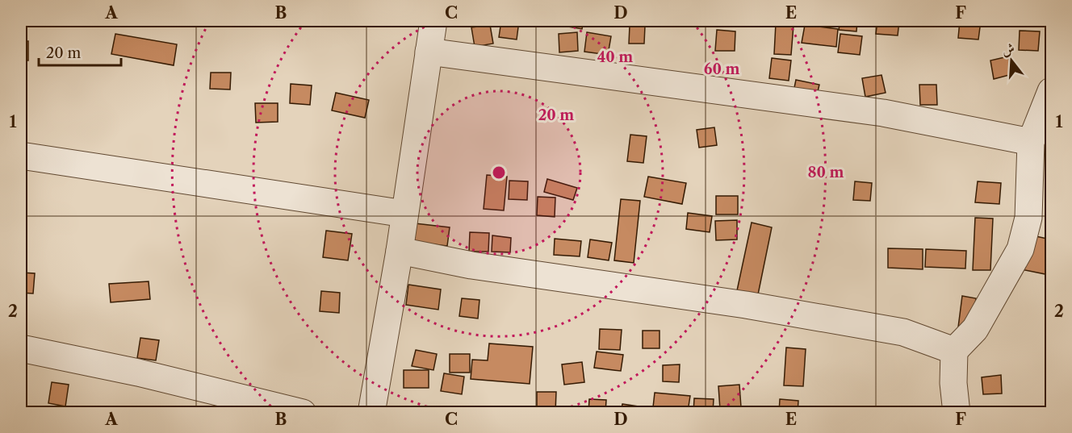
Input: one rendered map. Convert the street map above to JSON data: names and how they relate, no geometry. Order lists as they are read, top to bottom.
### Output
{
  "scale_bar": "20 m",
  "north": "top",
  "grid": {
    "columns": [
      "A",
      "B",
      "C",
      "D",
      "E",
      "F"
    ],
    "rows": ["1", "2"]
  },
  "rings": [
    "40 m",
    "60 m",
    "20 m",
    "80 m"
  ]
}
